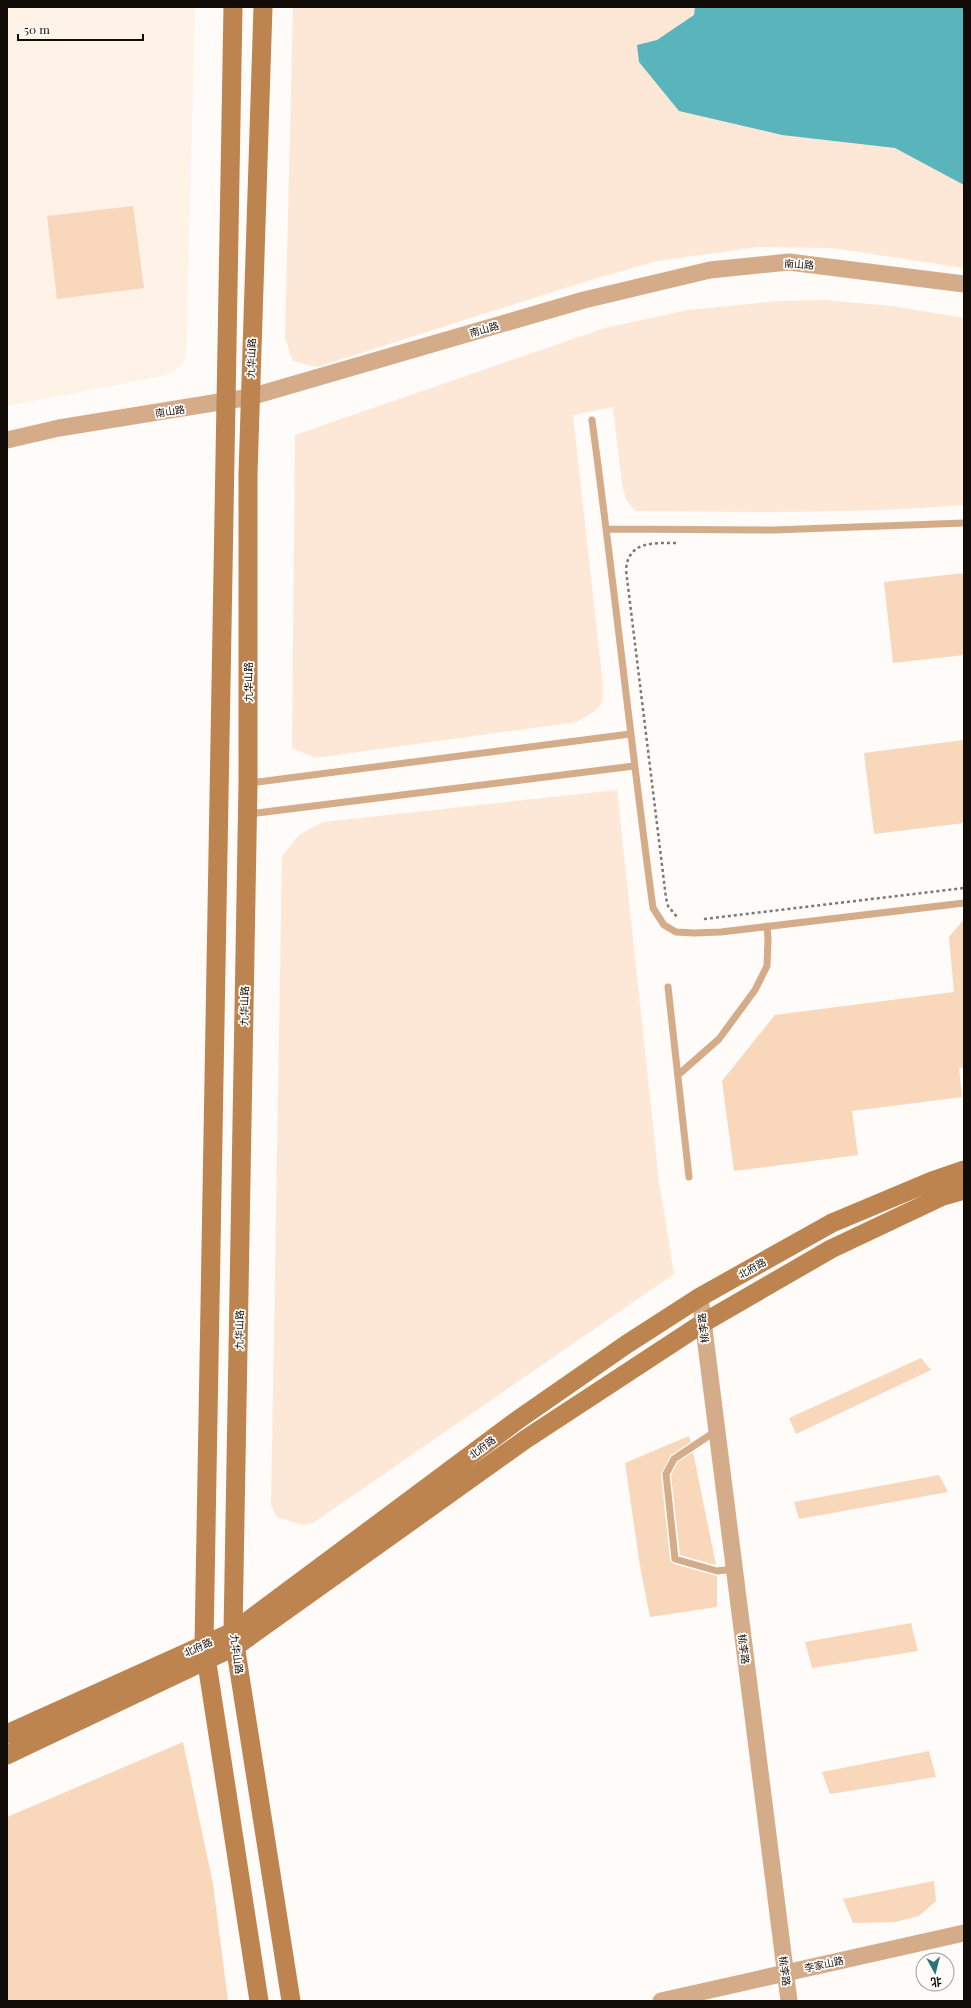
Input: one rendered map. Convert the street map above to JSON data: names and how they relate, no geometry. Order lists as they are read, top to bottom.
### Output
{
  "streets": {
    "main road": ["九华山路", "北府路"],
    "street": ["南山路", "桃李路", "李家山路"]
  },
  "crossings": [
    ["南山路", "九华山路"],
    ["九华山路", "北府路"],
    ["北府路", "桃李路"],
    ["桃李路", "李家山路"]
  ],
  "scale_bar": "50 m",
  "north": "bottom"
}
